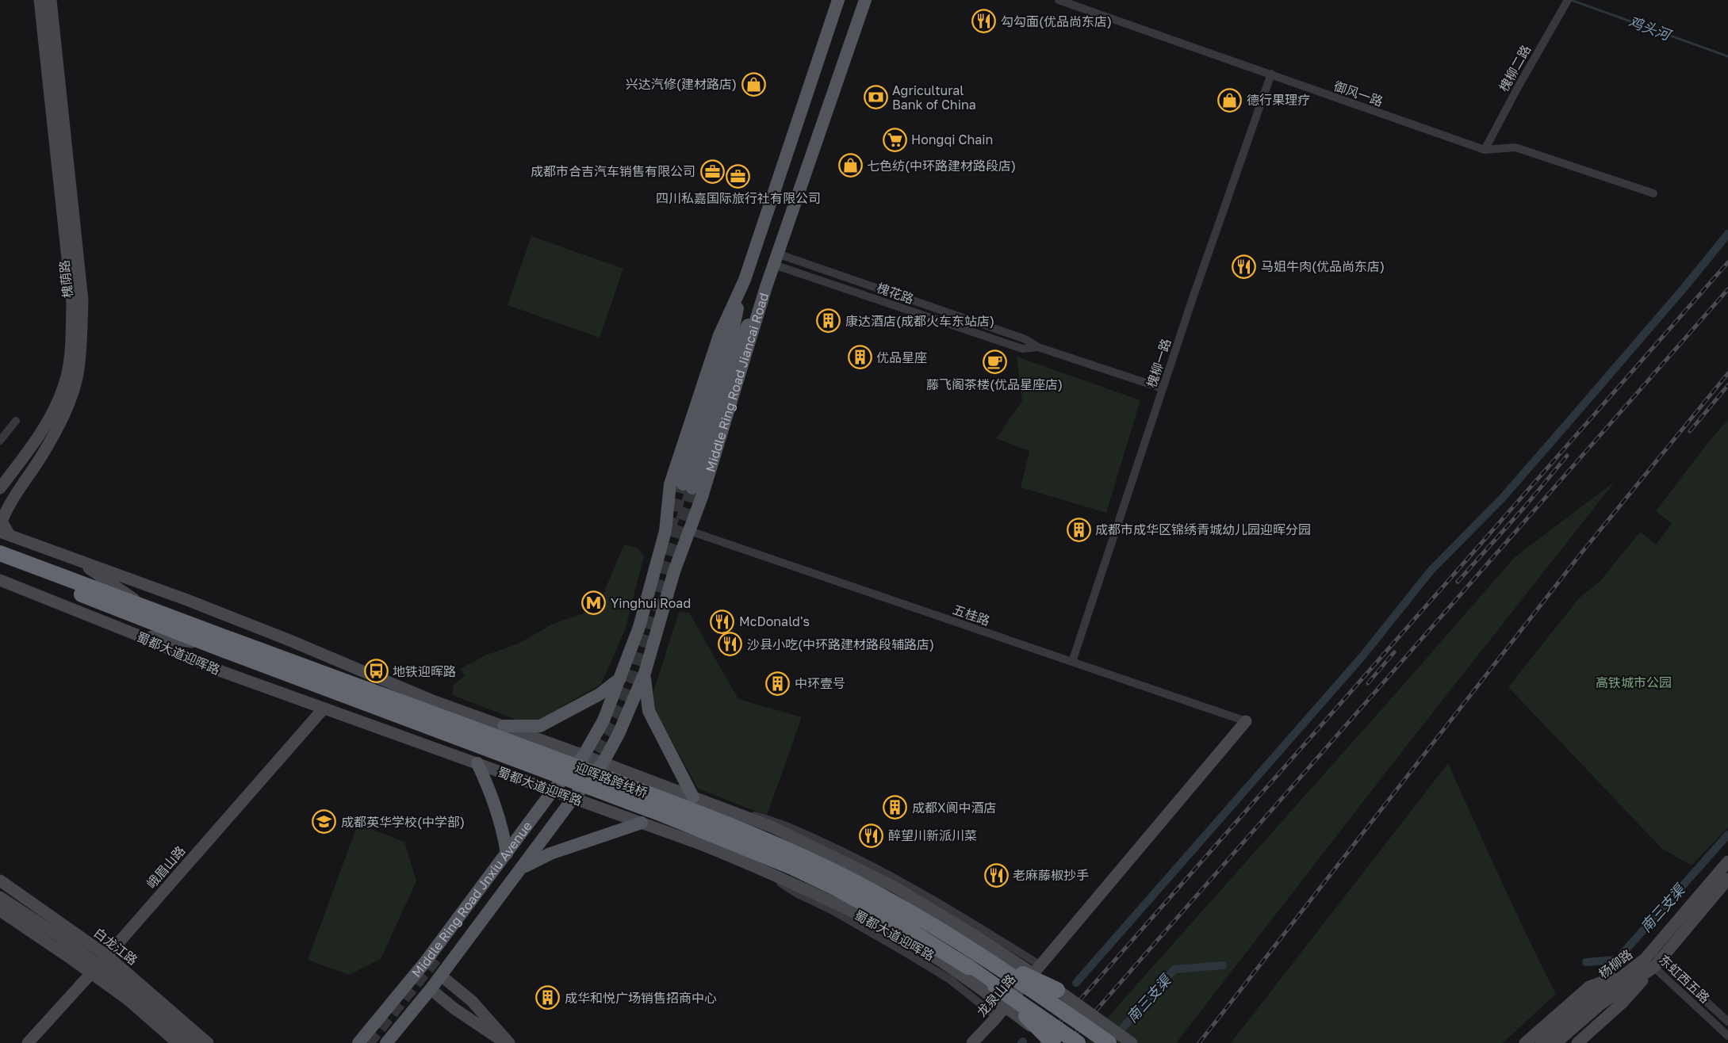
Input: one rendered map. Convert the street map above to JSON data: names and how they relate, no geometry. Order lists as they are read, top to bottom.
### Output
{
  "streets": {
    "highway": ["蜀都大道迎晖路", "迎晖路跨线桥"],
    "main road": [
      "槐荫路",
      "Middle Ring Road Jiancai Road",
      "峨眉山路",
      "Middle Ring Road Jnxiu Avenue",
      "白龙江路",
      "龙泉山路"
    ],
    "street": [
      "槐柳二路",
      "御风一路",
      "槐花路",
      "槐柳一路",
      "五桂路",
      "东虹西五路"
    ]
  },
  "crossings": [
    ["槐柳二路", "御风一路"],
    ["御风一路", "槐柳一路"],
    ["槐花路", "槐柳一路"],
    ["槐花路", "Middle Ring Road Jiancai Road"],
    ["槐柳一路", "五桂路"],
    ["Middle Ring Road Jiancai Road", "五桂路"],
    ["Middle Ring Road Jiancai Road", "Middle Ring Road Jnxiu Avenue"],
    ["五桂路", "龙泉山路"],
    ["蜀都大道迎晖路", "迎晖路跨线桥"],
    ["蜀都大道迎晖路", "峨眉山路"],
    ["蜀都大道迎晖路", "Middle Ring Road Jnxiu Avenue"],
    ["峨眉山路", "白龙江路"]
  ],
  "water": ["鸡头河", "南三支渠"],
  "parks": ["高铁城市公园"],
  "places": {
    "restaurant": [
      "勾勾面(优品尚东店)",
      "马姐牛肉(优品尚东店)",
      "McDonald's",
      "沙县小吃(中环路建材路段辅路店)",
      "醉望川新派川菜",
      "老麻藤椒抄手"
    ],
    "shop": ["兴达汽修(建材路店)", "德行果理疗", "七色纺(中环路建材路段店)"],
    "bank": ["Agricultural Bank of China"],
    "supermarket": ["Hongqi Chain"],
    "office": ["成都市合吉汽车销售有限公司", "四川私嘉国际旅行社有限公司"],
    "building": [
      "康达酒店(成都火车东站店)",
      "优品星座",
      "成都市成华区锦绣青城幼儿园迎晖分园",
      "中环壹号",
      "成都X阆中酒店",
      "成华和悦广场销售招商中心"
    ],
    "cafe": ["藤飞阁茶楼(优品星座店)"],
    "metro station": ["Yinghui Road"],
    "bus stop": ["地铁迎晖路"],
    "school or university": ["成都英华学校(中学部)"]
  }
}
